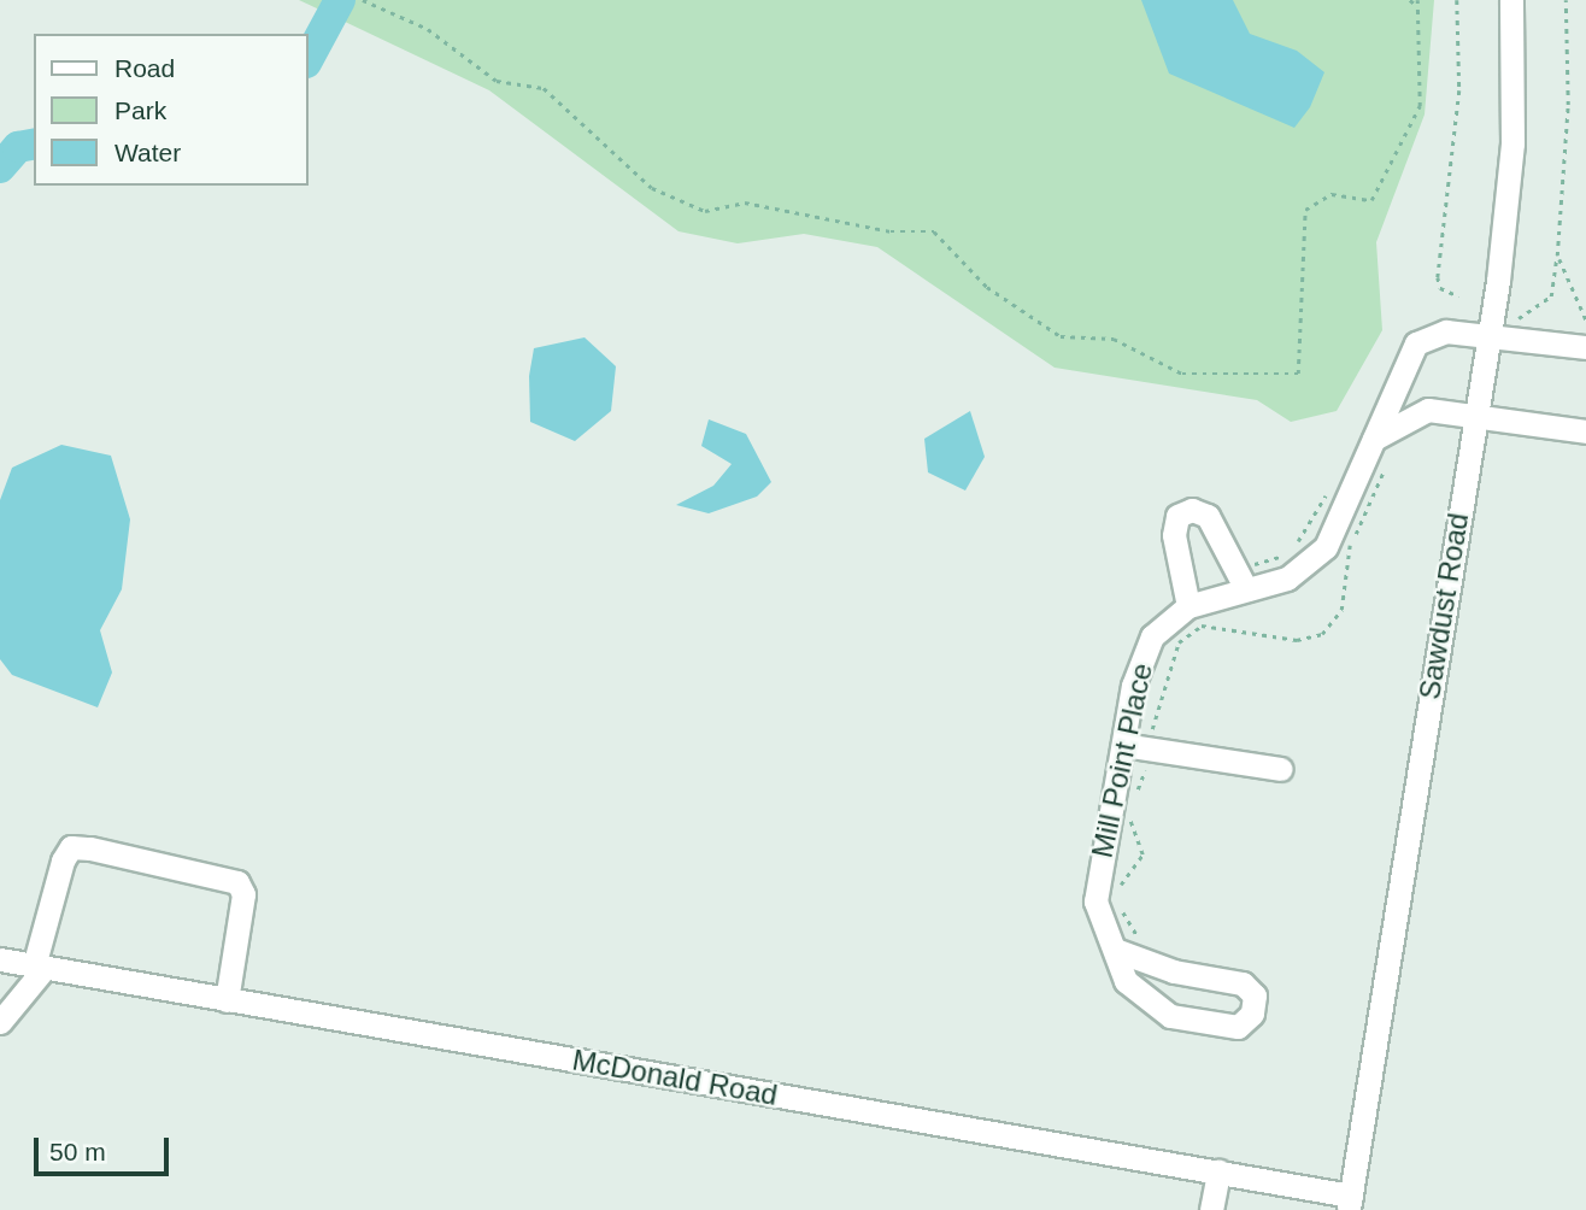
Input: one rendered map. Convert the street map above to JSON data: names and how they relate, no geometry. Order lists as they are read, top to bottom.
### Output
{
  "streets": {
    "street": ["Sawdust Road", "Mill Point Place", "McDonald Road"]
  },
  "crossings": [
    ["Sawdust Road", "McDonald Road"]
  ],
  "legend": ["Road", "Park", "Water"],
  "scale_bar": "50 m"
}
